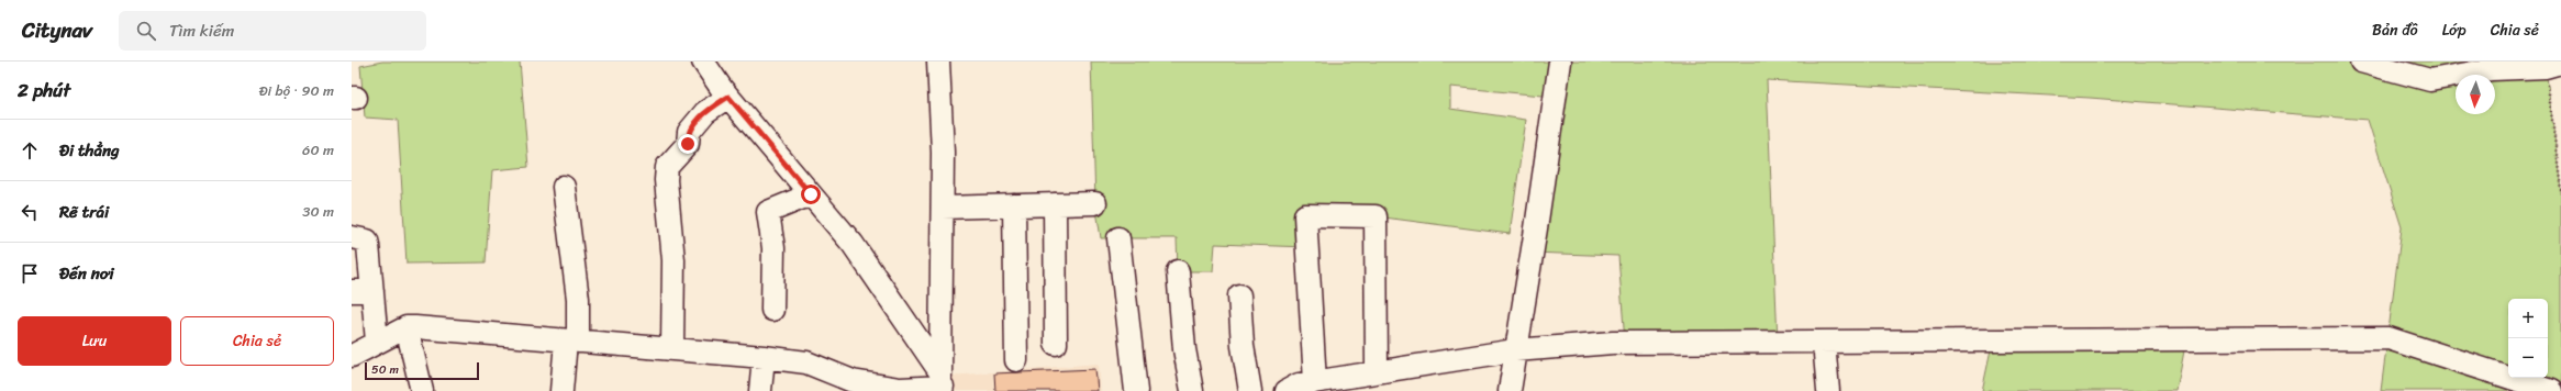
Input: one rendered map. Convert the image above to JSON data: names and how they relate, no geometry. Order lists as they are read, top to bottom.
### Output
{
  "scale_bar": "50 m",
  "north": "bottom",
  "page": {
    "header": "Citynav",
    "search": "Tìm kiếm",
    "nav": ["Bản đồ", "Lớp", "Chia sẻ"],
    "heading": ["2 phút", "Đi bộ · 90 m"],
    "list": [
      ["Đi thẳng", "60 m"],
      ["Rẽ trái", "30 m"],
      "Đến nơi"
    ],
    "map_buttons": ["+", "−"],
    "buttons": ["Lưu", "Chia sẻ"],
    "scale": "50 m"
  }
}
